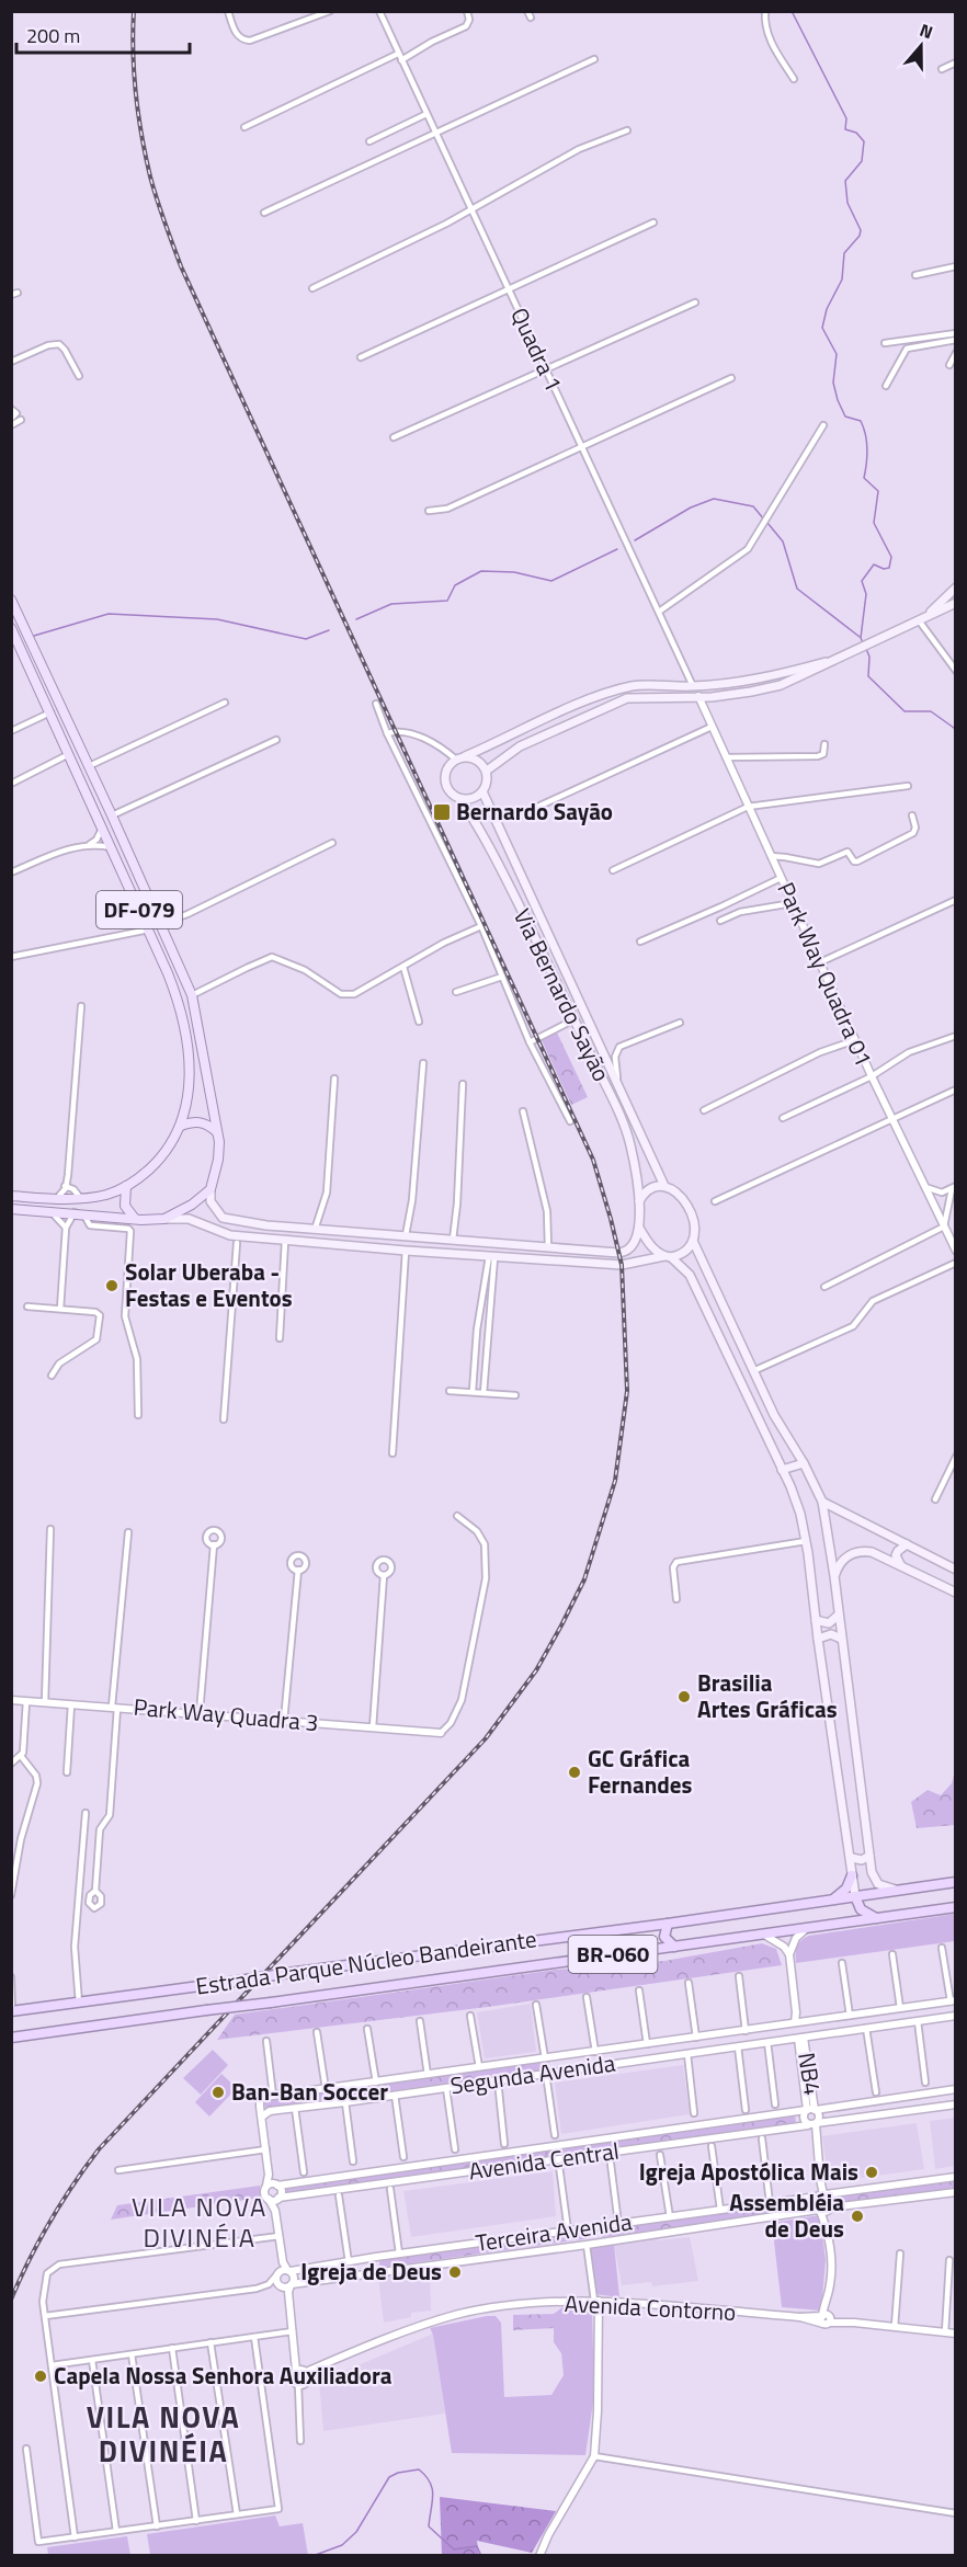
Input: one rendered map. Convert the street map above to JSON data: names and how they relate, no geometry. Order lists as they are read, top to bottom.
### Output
{
  "streets": {
    "highway": ["BR-060", "Estrada Parque Núcleo Bandeirante"],
    "main road": ["DF-079", "Via Bernardo Sayão"],
    "street": [
      "Quadra 1",
      "Park Way Quadra 01",
      "Park Way Quadra 3",
      "NB4",
      "Segunda Avenida",
      "Avenida Central",
      "Terceira Avenida",
      "Avenida Contorno"
    ]
  },
  "crossings": [
    ["NB4", "Segunda Avenida"],
    ["NB4", "Avenida Central"],
    ["NB4", "Terceira Avenida"]
  ],
  "districts": ["VILA NOVA DIVINÉIA", "VILA NOVA DIVINÉIA"],
  "places": {
    "transit": ["Bernardo Sayão"],
    "other": [
      "Solar Uberaba - Festas e Eventos",
      "Brasilia Artes Gráficas",
      "GC Gráfica Fernandes",
      "Ban-Ban Soccer",
      "Igreja Apostólica Mais",
      "Assembléia de Deus",
      "Igreja de Deus",
      "Capela Nossa Senhora Auxiliadora"
    ]
  },
  "scale_bar": "200 m",
  "north": "top"
}
